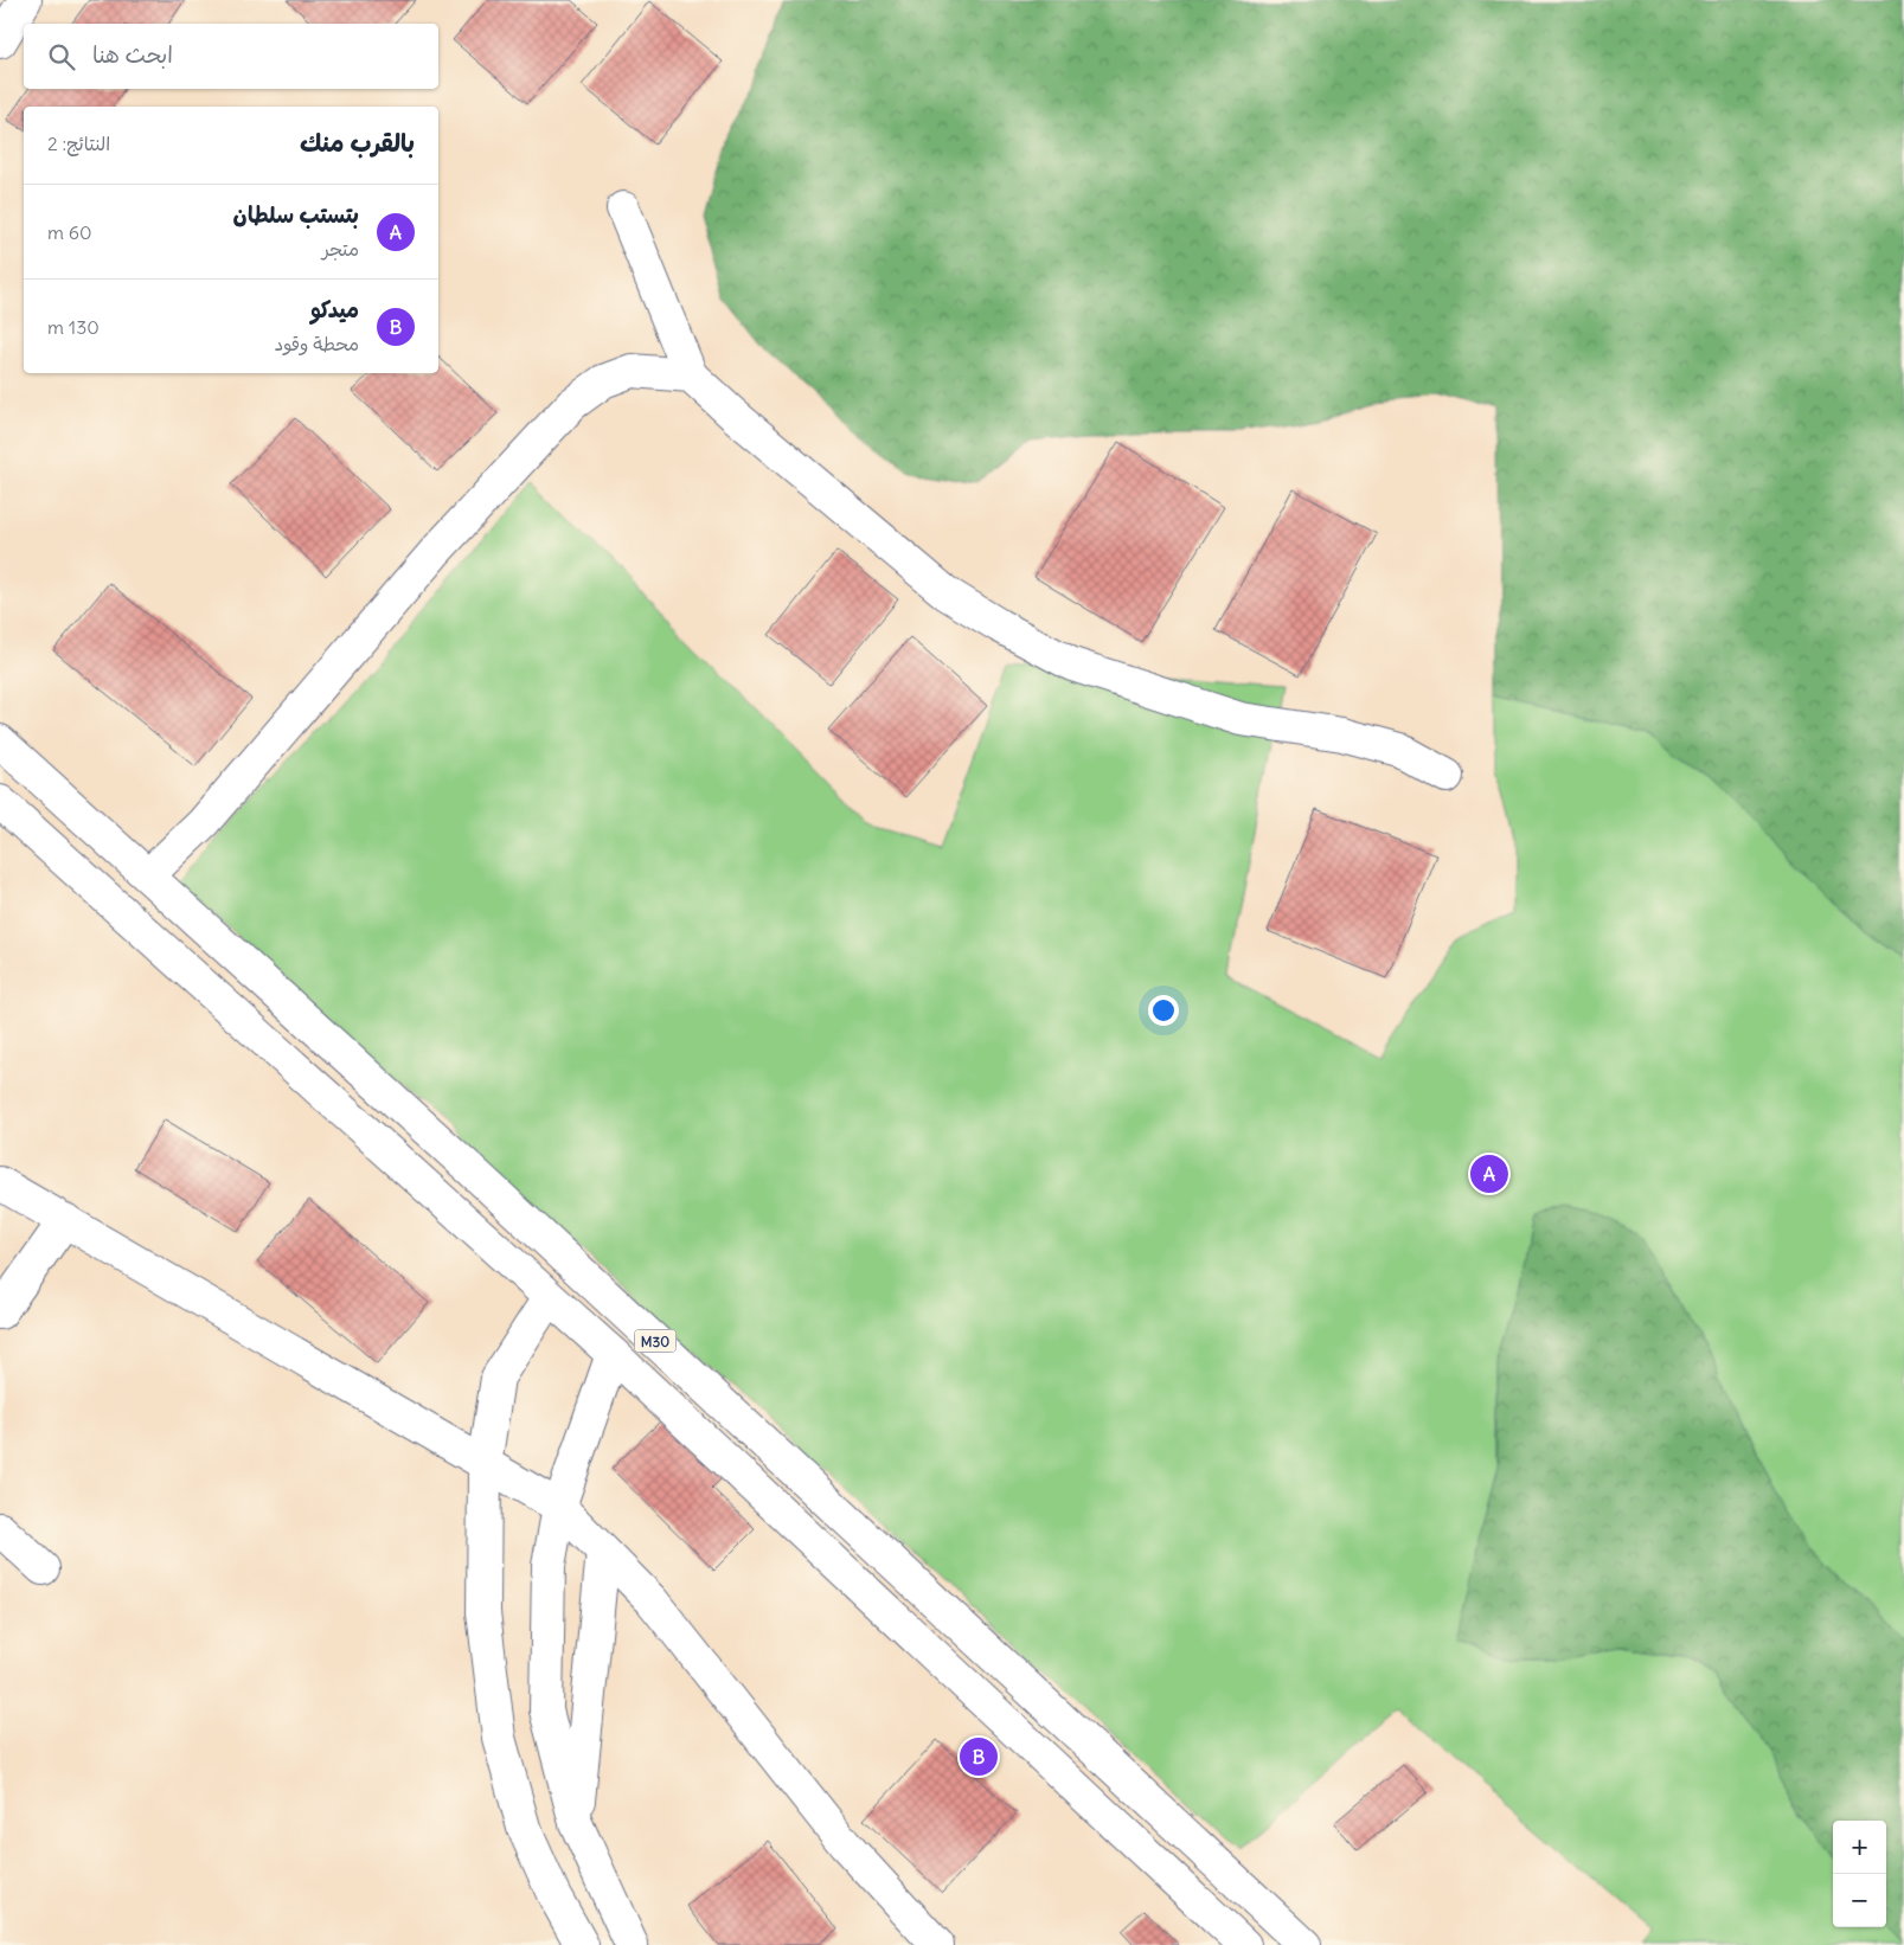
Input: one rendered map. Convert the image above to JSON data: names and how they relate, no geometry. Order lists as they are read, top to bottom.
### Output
{
  "streets": {
    "main road": ["M30"]
  },
  "page": {
    "search": "ابحث هنا",
    "heading": ["بالقرب منك", "النتائج: 2"],
    "list": [
      {
        "mark": "A",
        "name": "بتستب سلطان",
        "note": "متجر",
        "value": "60 m"
      },
      {
        "mark": "B",
        "name": "ميدكو",
        "note": "محطة وقود",
        "value": "130 m"
      }
    ],
    "pins": ["A", "B"],
    "map_buttons": ["+", "−"]
  }
}
